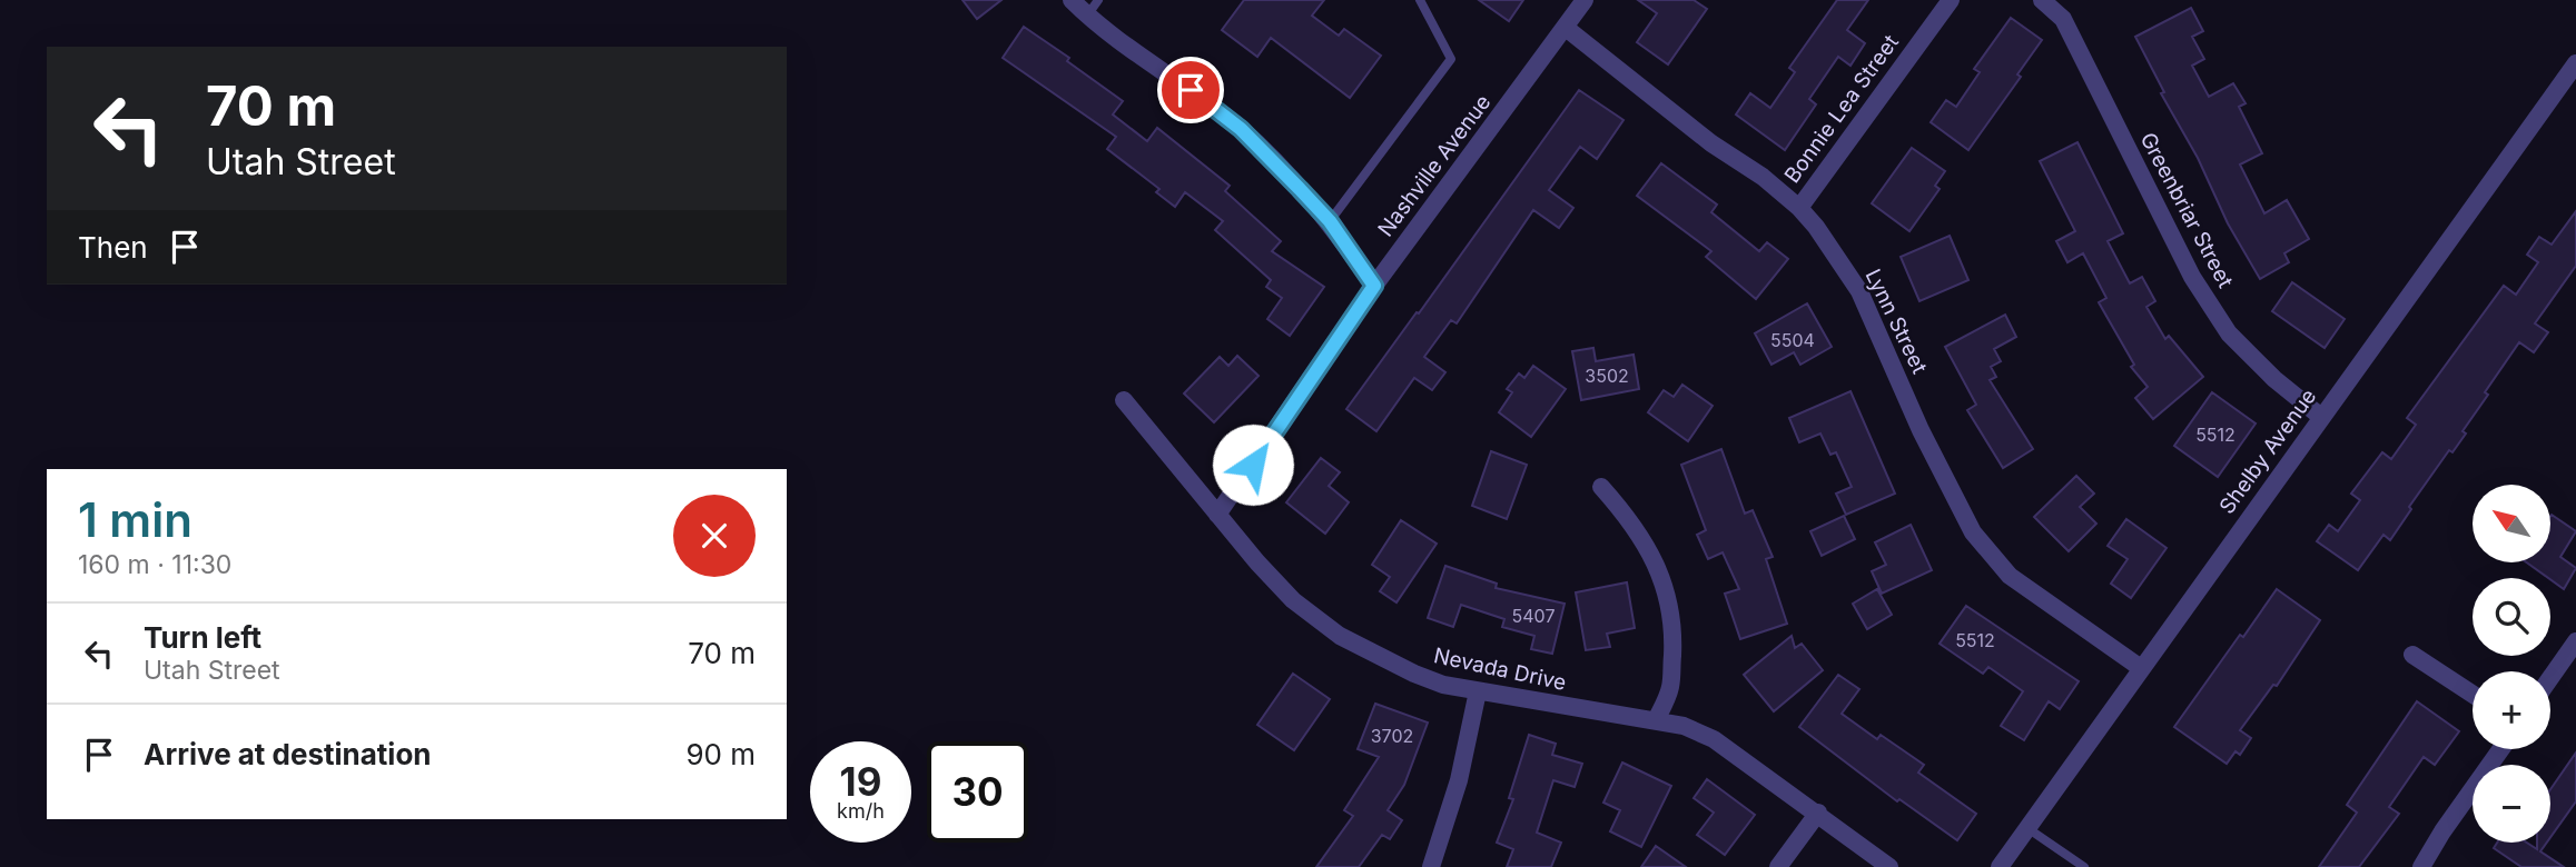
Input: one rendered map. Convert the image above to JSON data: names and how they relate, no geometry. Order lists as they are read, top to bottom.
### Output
{
  "streets": {
    "street": [
      "Bonnie Lea Street",
      "Nashville Avenue",
      "Greenbriar Street",
      "Lynn Street",
      "Shelby Avenue",
      "Nevada Drive"
    ]
  },
  "crossings": [
    ["Bonnie Lea Street", "Lynn Street"],
    ["Nashville Avenue", "Lynn Street"],
    ["Nashville Avenue", "Nevada Drive"],
    ["Greenbriar Street", "Shelby Avenue"],
    ["Lynn Street", "Shelby Avenue"]
  ],
  "house_numbers": [
    "5504",
    "3502",
    "5512",
    "5407",
    "5512",
    "3702"
  ],
  "north": "top left",
  "page": {
    "turn": ["70 m", "Utah Street"],
    "then": "Then",
    "heading": ["1 min", "160 m · 11:30"],
    "map_buttons": ["+", "−"],
    "list": [
      {
        "name": "Turn left",
        "note": "Utah Street",
        "value": "70 m"
      },
      {
        "name": "Arrive at destination",
        "value": "90 m"
      }
    ],
    "speed": "19 km/h",
    "limit": "30"
  }
}
